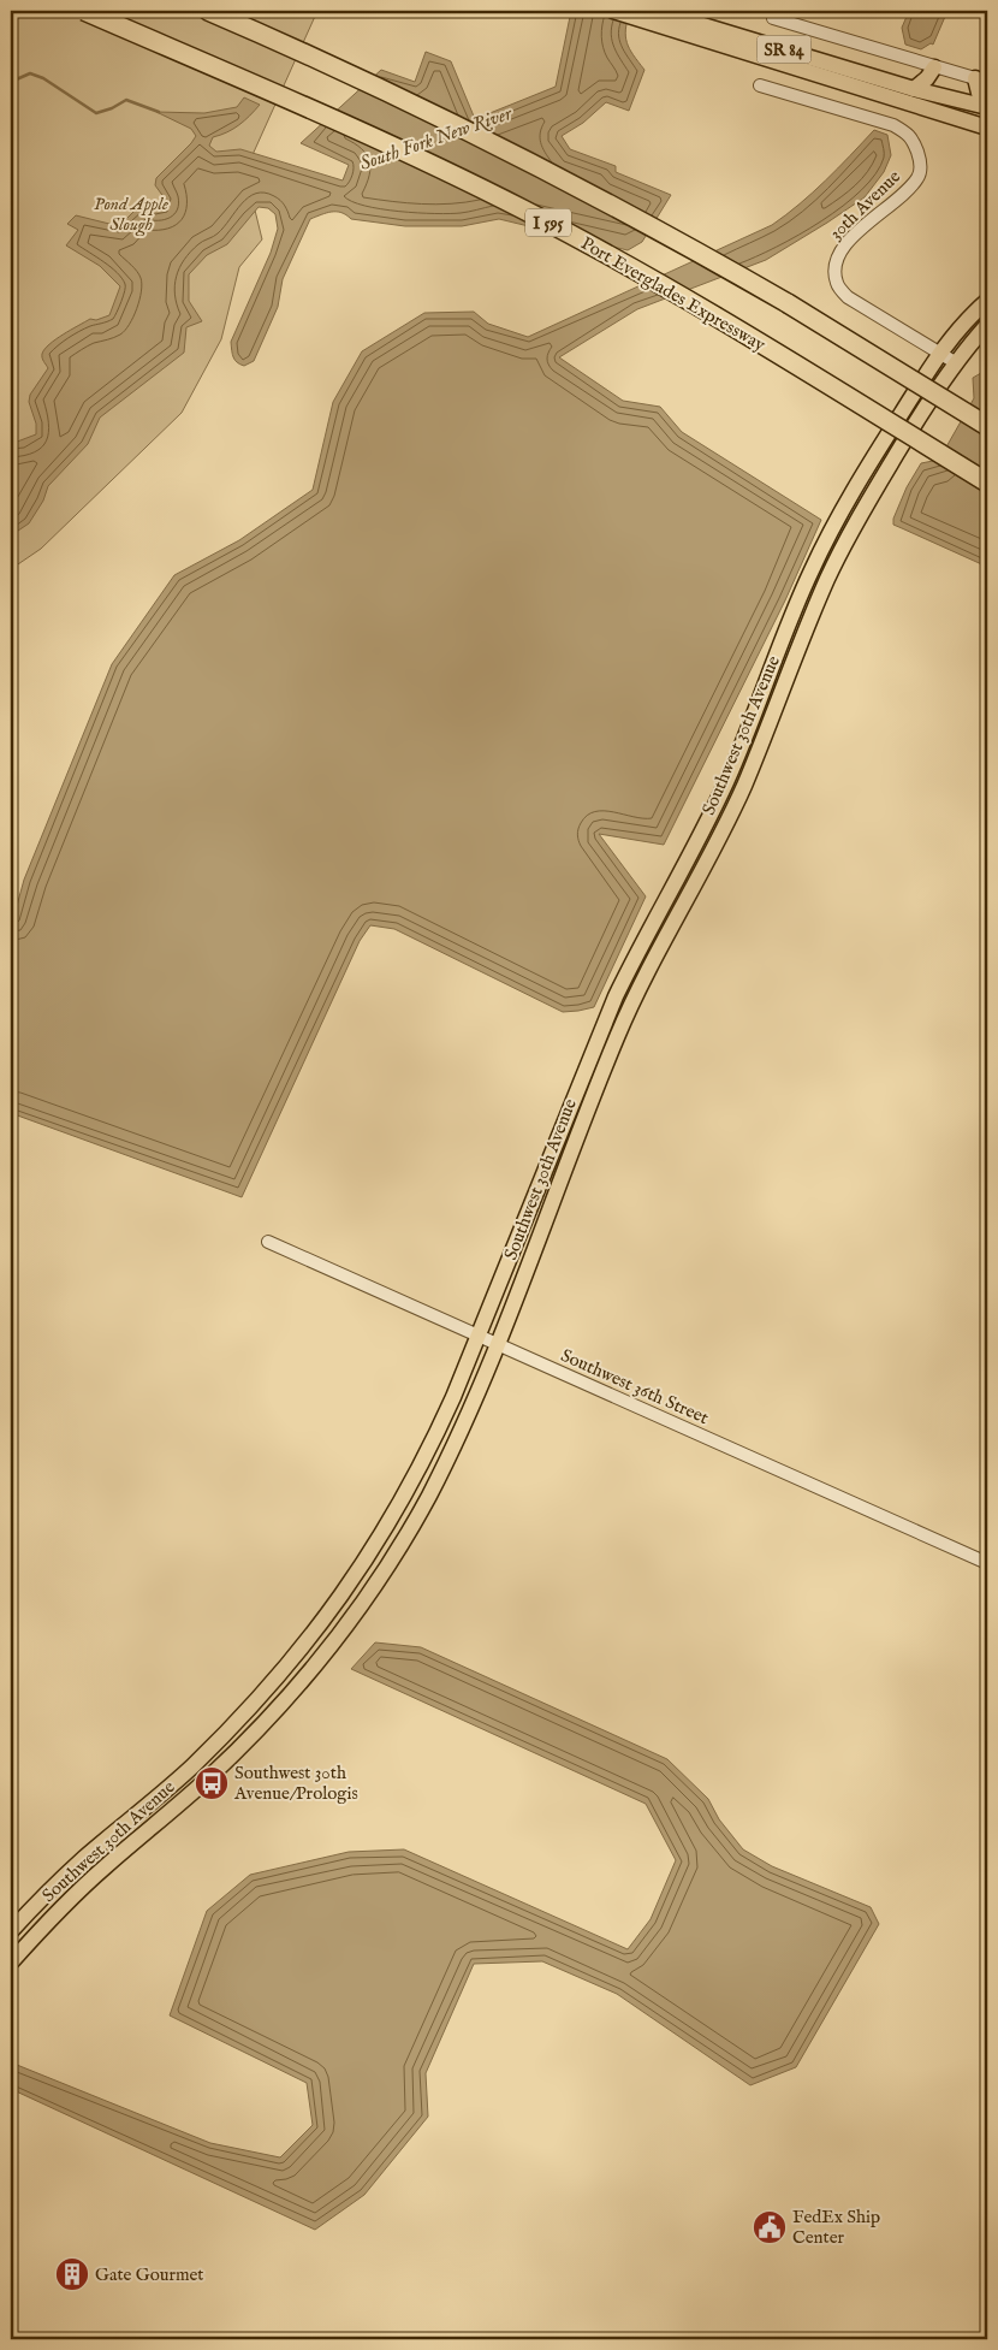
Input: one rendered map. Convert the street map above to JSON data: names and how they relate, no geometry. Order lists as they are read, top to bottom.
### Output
{
  "streets": {
    "highway": ["I 595", "Port Everglades Expressway"],
    "main road": ["SR 84", "Southwest 30th Avenue"],
    "street": ["30th Avenue", "Southwest 36th Street"]
  },
  "crossings": [
    ["30th Avenue", "Southwest 30th Avenue"],
    ["Southwest 30th Avenue", "Southwest 36th Street"]
  ],
  "water": ["South Fork New River"],
  "parks": ["Pond Apple Slough"],
  "places": {
    "bus stop": ["Southwest 30th Avenue/Prologis"],
    "public building": ["FedEx Ship Center"],
    "building": ["Gate Gourmet"]
  }
}
